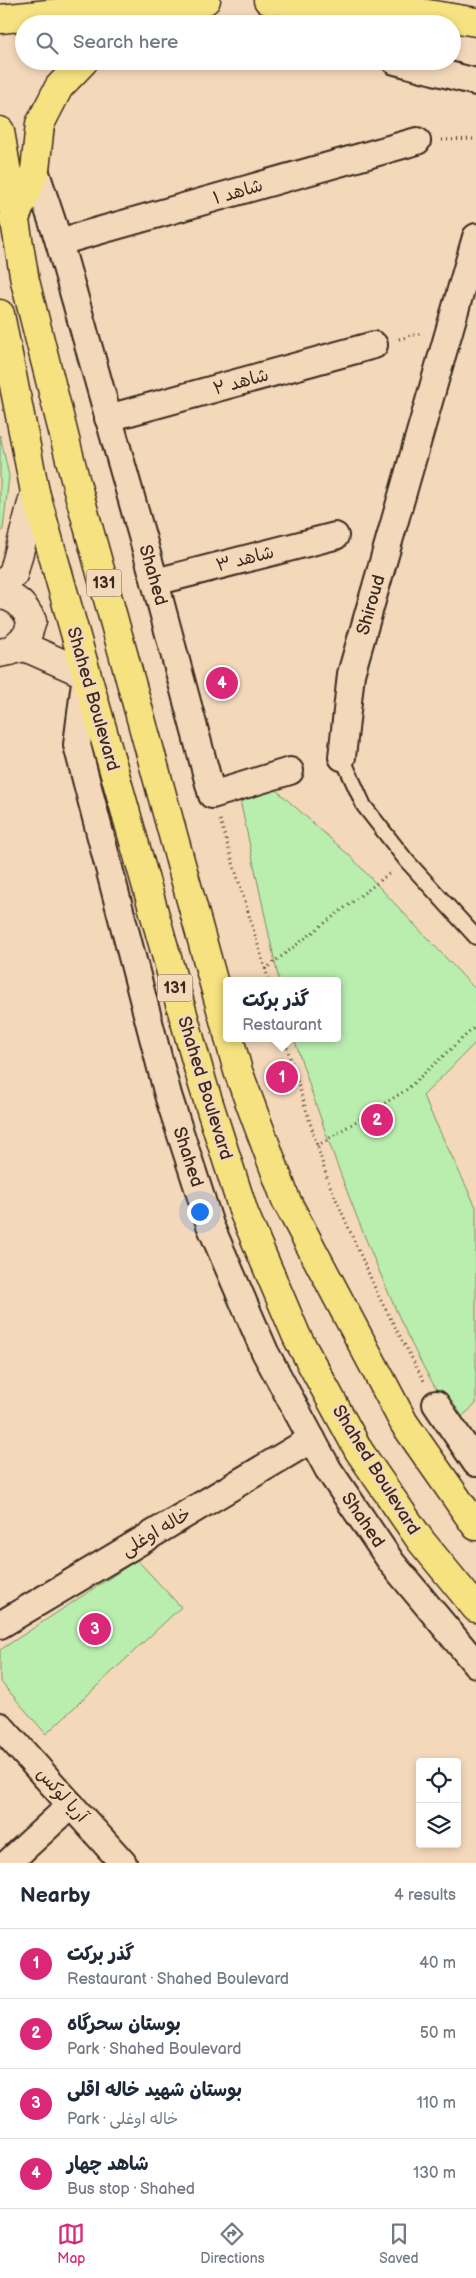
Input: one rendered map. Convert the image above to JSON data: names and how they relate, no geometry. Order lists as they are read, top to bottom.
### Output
{
  "streets": {
    "main road": ["131", "Shahed Boulevard"],
    "street": [
      "شاهد ۱",
      "شاهد ۲",
      "شاهد ۳",
      "Shahed",
      "Shiroud",
      "خاله اوغلی",
      "آریا لوکس"
    ]
  },
  "crossings": [
    ["شاهد ۱", "Shahed"],
    ["شاهد ۲", "Shahed"],
    ["شاهد ۳", "Shahed"],
    ["Shahed", "Shahed Boulevard"],
    ["Shahed", "خاله اوغلی"]
  ],
  "page": {
    "search": "Search here",
    "pins": [
      "4",
      "1",
      "2",
      "3"
    ],
    "popup": ["گذر برکت", "Restaurant"],
    "heading": ["Nearby", "4 results"],
    "list": [
      {
        "mark": "1",
        "name": "گذر برکت",
        "note": "Restaurant · Shahed Boulevard",
        "value": "40 m"
      },
      {
        "mark": "2",
        "name": "بوستان سحرگاه",
        "note": "Park · Shahed Boulevard",
        "value": "50 m"
      },
      {
        "mark": "3",
        "name": "بوستان شهید خاله اقلی",
        "note": "Park · خاله اوغلی",
        "value": "110 m"
      },
      {
        "mark": "4",
        "name": "شاهد چهار",
        "note": "Bus stop · Shahed",
        "value": "130 m"
      }
    ],
    "nav": ["Map", "Directions", "Saved"]
  }
}
